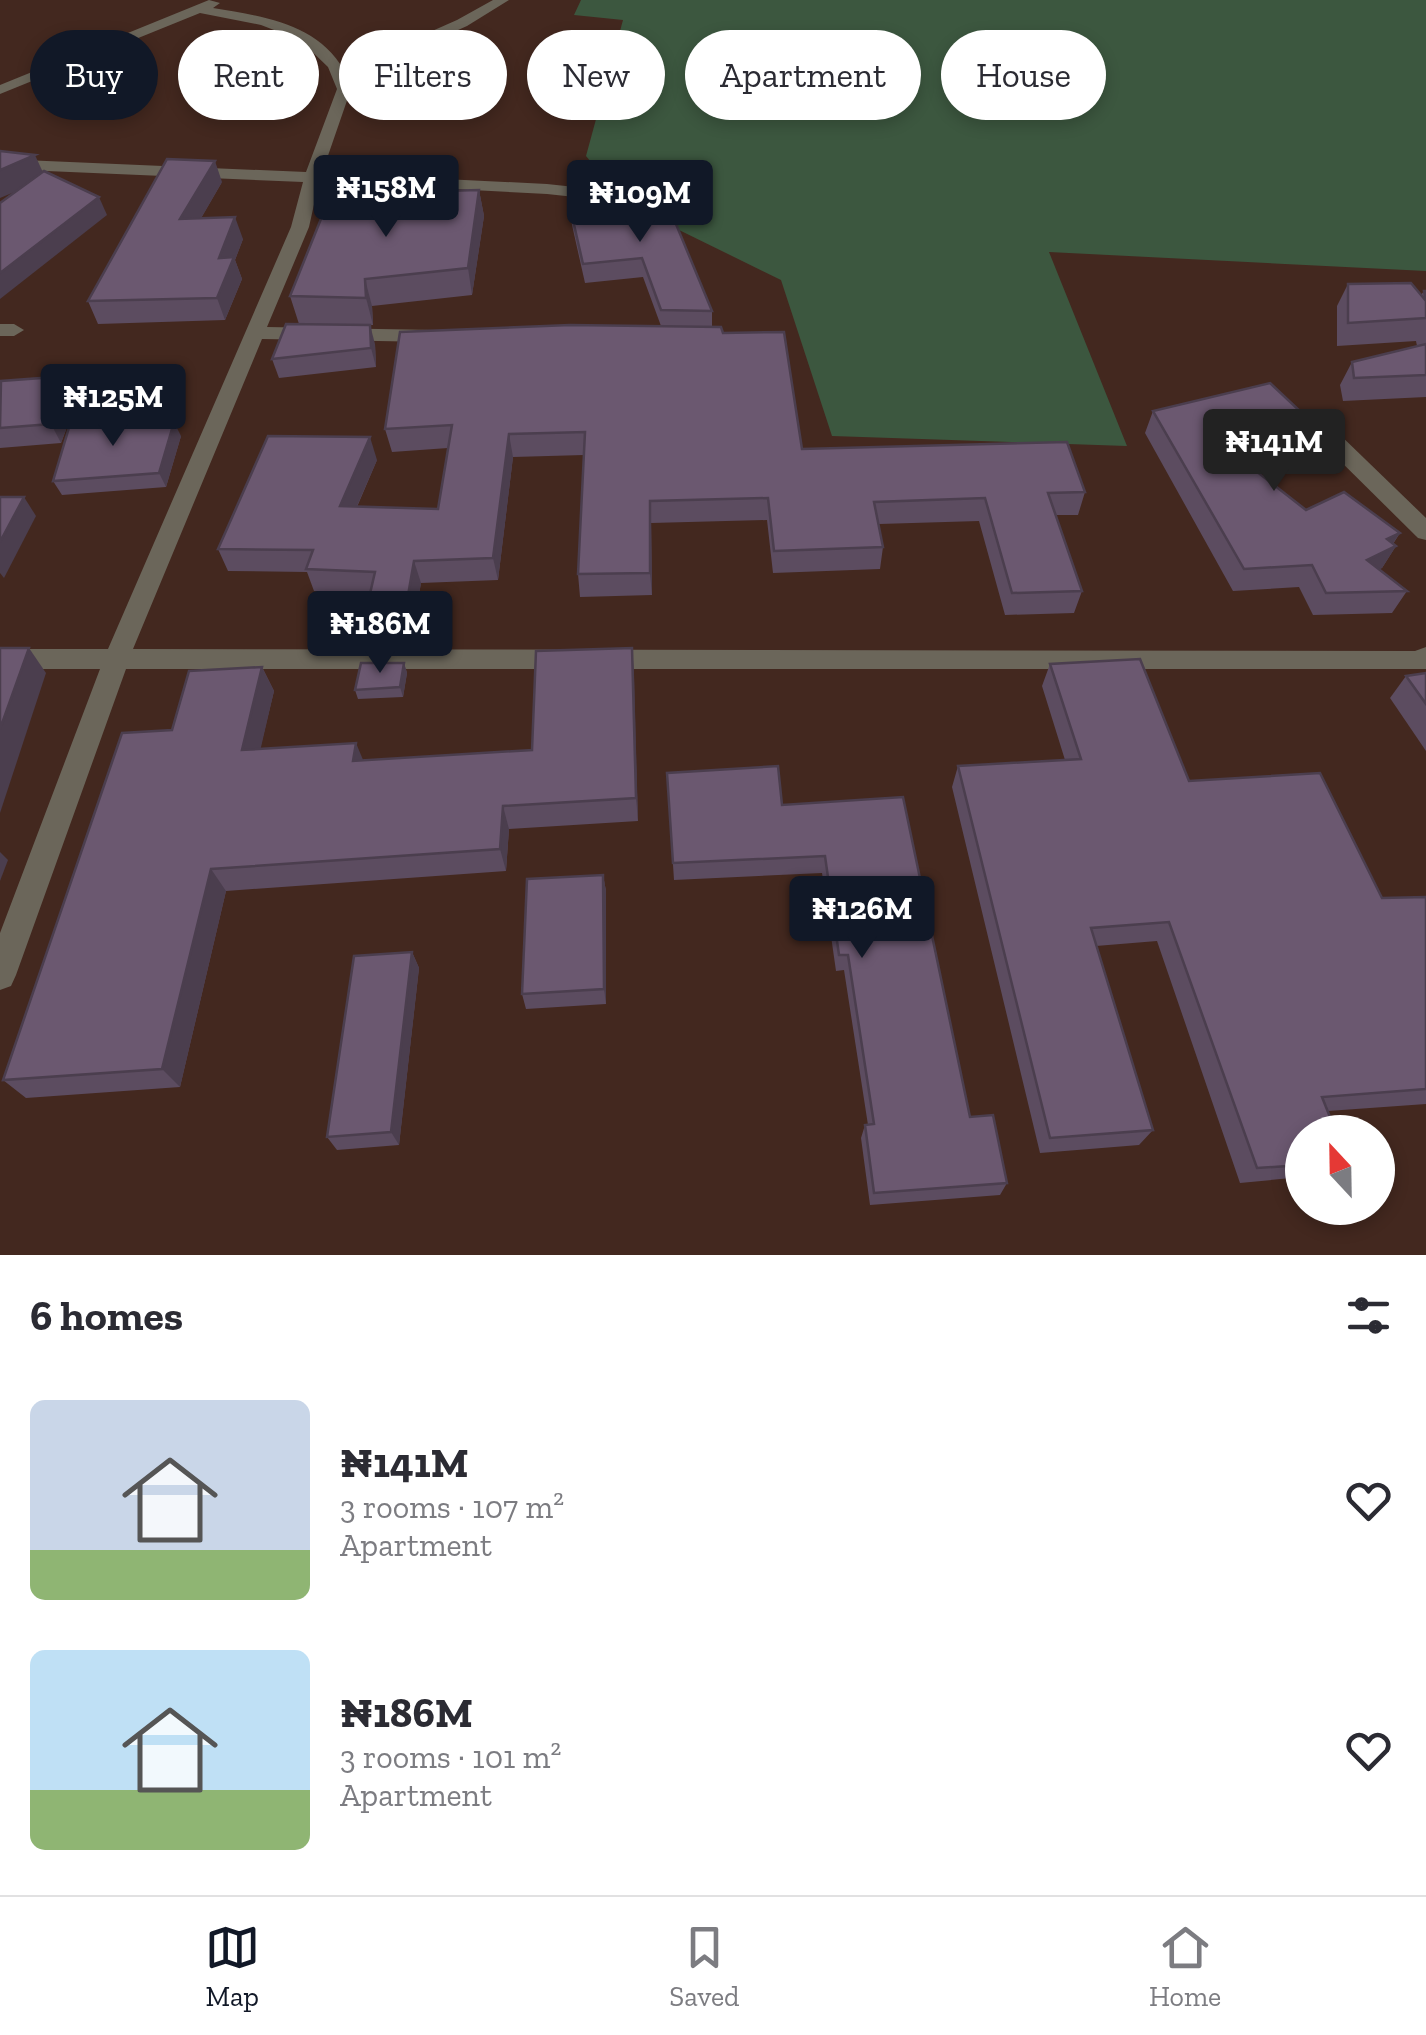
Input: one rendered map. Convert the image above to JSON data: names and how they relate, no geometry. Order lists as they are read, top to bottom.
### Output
{
  "north": "top",
  "page": {
    "chip": [
      "Buy",
      "Rent",
      "Filters",
      "New",
      "Apartment",
      "House"
    ],
    "price": [
      "₦158M",
      "₦109M",
      "₦125M",
      "₦141M",
      "₦186M",
      "₦126M"
    ],
    "heading": "6 homes",
    "list": [
      {
        "name": "₦141M",
        "note": "3 rooms · 107 m² · Apartment"
      },
      {
        "name": "₦186M",
        "note": "3 rooms · 101 m² · Apartment"
      }
    ],
    "tabs": ["Map", "Saved", "Home"]
  }
}
